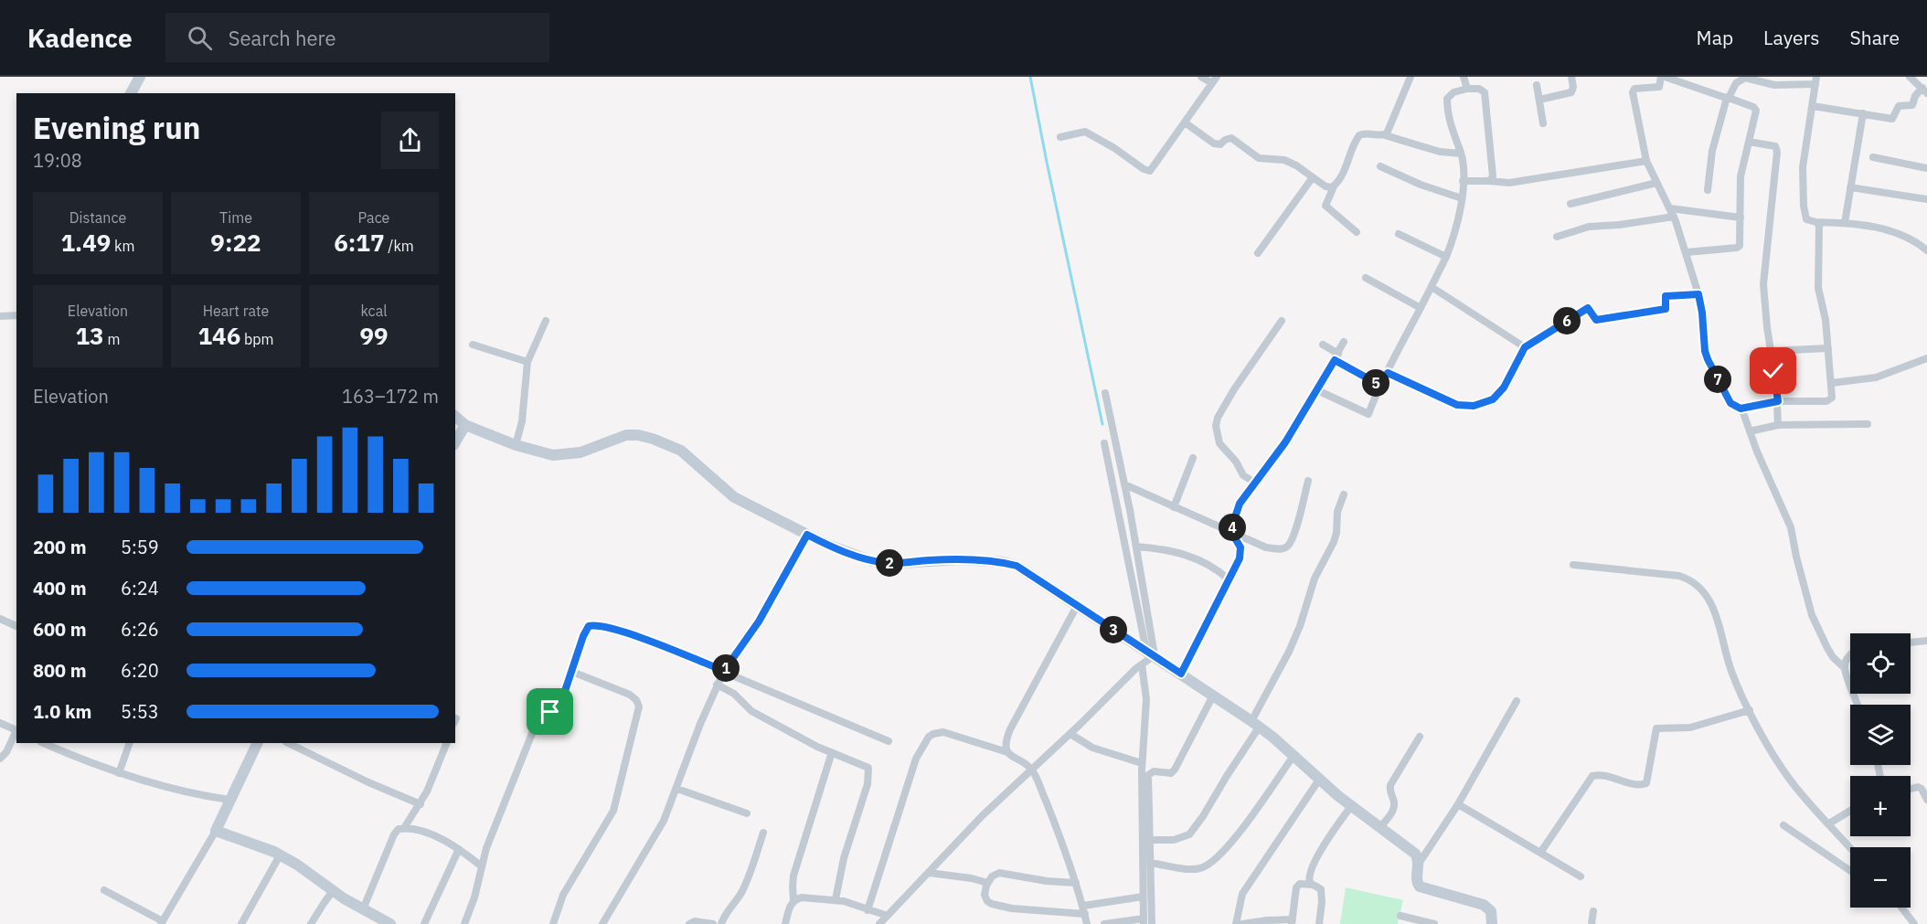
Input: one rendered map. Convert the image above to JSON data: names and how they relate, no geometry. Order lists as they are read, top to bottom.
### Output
{
  "page": {
    "header": "Kadence",
    "search": "Search here",
    "nav": ["Map", "Layers", "Share"],
    "heading": ["Evening run", "19:08"],
    "stats": [
      ["Distance", "1.49 km"],
      ["Time", "9:22"],
      ["Pace", "6:17 /km"],
      ["Elevation", "13 m"],
      ["Heart rate", "146 bpm"],
      ["kcal", "99"]
    ],
    "pins": [
      "6",
      "7",
      "5",
      "4",
      "2",
      "3",
      "1"
    ],
    "chart": ["Elevation", "163–172 m"],
    "list": [
      {
        "name": "200 m",
        "note": "5:59"
      },
      {
        "name": "400 m",
        "note": "6:24"
      },
      {
        "name": "600 m",
        "note": "6:26"
      },
      {
        "name": "800 m",
        "note": "6:20"
      },
      {
        "name": "1.0 km",
        "note": "5:53"
      }
    ],
    "map_buttons": ["+", "−"]
  }
}
